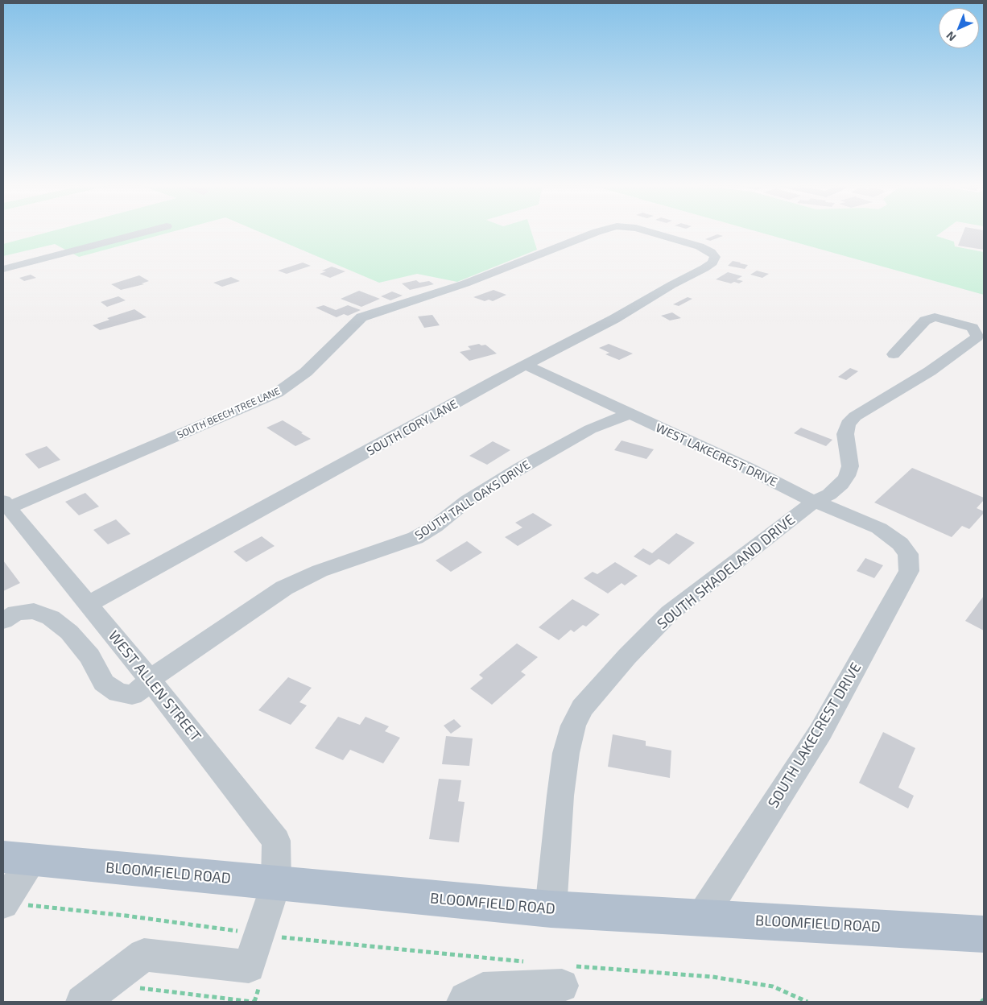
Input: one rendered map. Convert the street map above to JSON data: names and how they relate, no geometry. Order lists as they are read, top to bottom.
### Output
{
  "streets": {
    "main road": ["BLOOMFIELD ROAD"],
    "street": [
      "SOUTH BEECH TREE LANE",
      "SOUTH CORY LANE",
      "WEST LAKECREST DRIVE",
      "SOUTH TALL OAKS DRIVE",
      "SOUTH SHADELAND DRIVE",
      "WEST ALLEN STREET",
      "SOUTH LAKECREST DRIVE"
    ]
  },
  "crossings": [
    ["SOUTH BEECH TREE LANE", "SOUTH CORY LANE"],
    ["SOUTH BEECH TREE LANE", "WEST ALLEN STREET"],
    ["SOUTH CORY LANE", "WEST LAKECREST DRIVE"],
    ["SOUTH CORY LANE", "WEST ALLEN STREET"],
    ["WEST LAKECREST DRIVE", "SOUTH TALL OAKS DRIVE"],
    ["WEST LAKECREST DRIVE", "SOUTH SHADELAND DRIVE"],
    ["WEST LAKECREST DRIVE", "SOUTH LAKECREST DRIVE"],
    ["SOUTH TALL OAKS DRIVE", "WEST ALLEN STREET"],
    ["SOUTH SHADELAND DRIVE", "BLOOMFIELD ROAD"],
    ["WEST ALLEN STREET", "BLOOMFIELD ROAD"],
    ["SOUTH LAKECREST DRIVE", "BLOOMFIELD ROAD"]
  ],
  "north": "bottom left"
}
